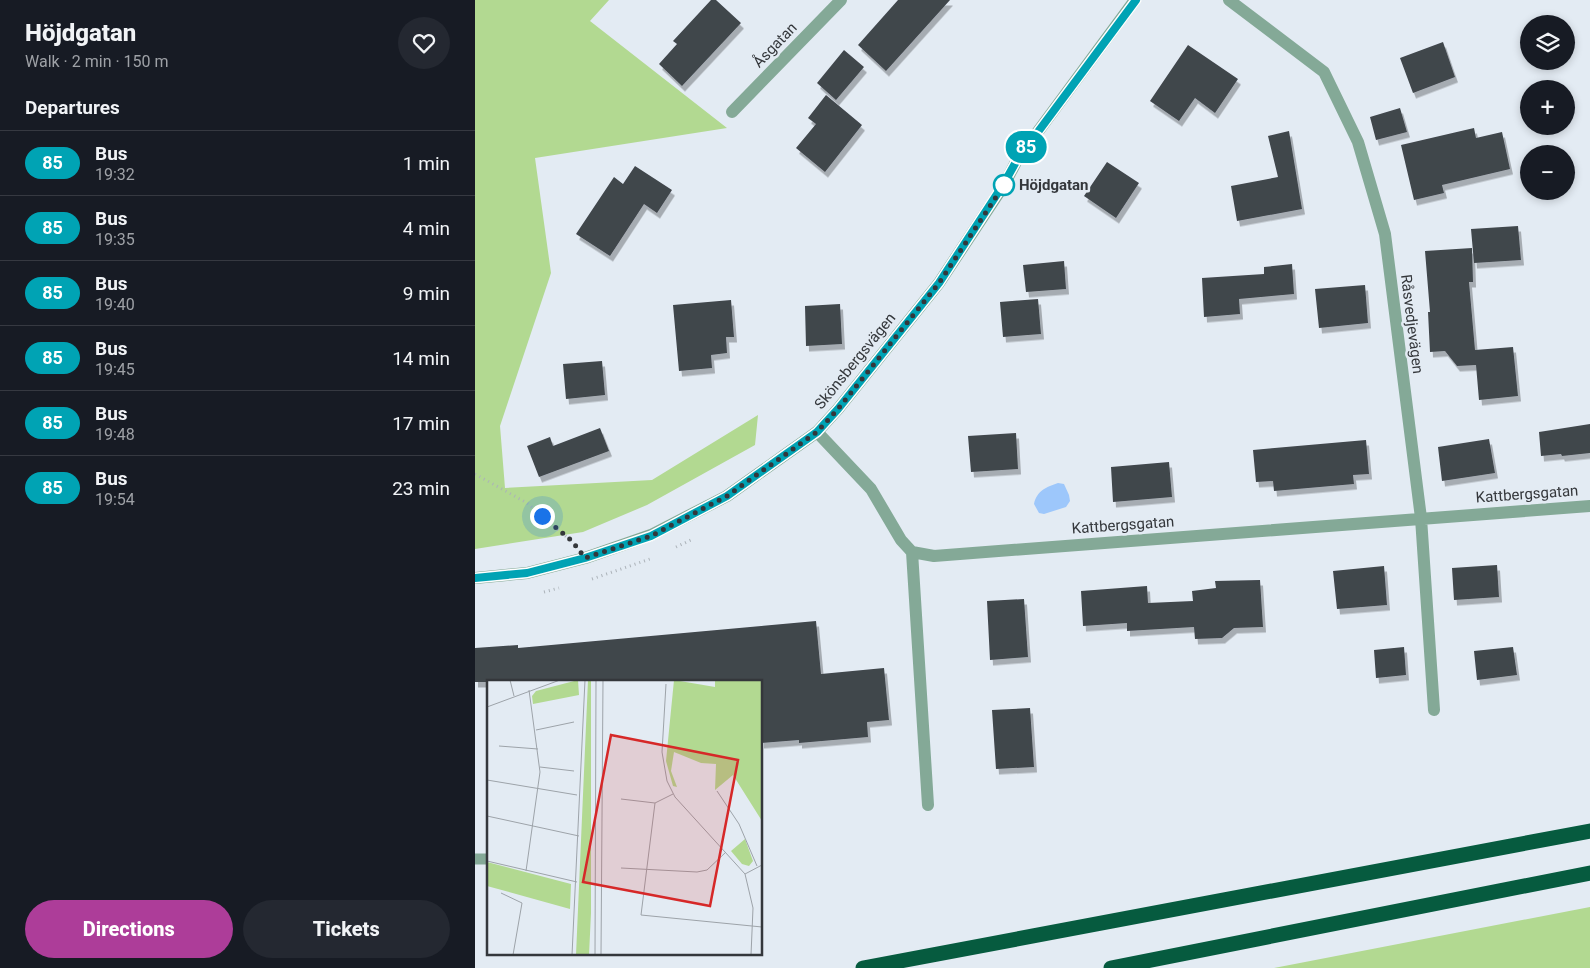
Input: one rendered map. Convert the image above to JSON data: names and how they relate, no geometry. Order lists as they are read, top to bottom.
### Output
{
  "streets": {
    "street": [
      "Åsgatan",
      "Råsvedjevägen",
      "Skönsbergsvägen",
      "Kattbergsgatan"
    ]
  },
  "crossings": [
    ["Råsvedjevägen", "Kattbergsgatan"]
  ],
  "places": ["Höjdgatan"],
  "lines": ["bus line 85"],
  "page": {
    "heading": [
      ["Höjdgatan", "Walk · 2 min · 150 m"],
      "Departures"
    ],
    "on_map": "85",
    "map_buttons": ["+", "−"],
    "list": [
      {
        "mark": "85",
        "name": "Bus",
        "note": "19:32",
        "value": "1 min"
      },
      {
        "mark": "85",
        "name": "Bus",
        "note": "19:35",
        "value": "4 min"
      },
      {
        "mark": "85",
        "name": "Bus",
        "note": "19:40",
        "value": "9 min"
      },
      {
        "mark": "85",
        "name": "Bus",
        "note": "19:45",
        "value": "14 min"
      },
      {
        "mark": "85",
        "name": "Bus",
        "note": "19:48",
        "value": "17 min"
      },
      {
        "mark": "85",
        "name": "Bus",
        "note": "19:54",
        "value": "23 min"
      }
    ],
    "buttons": ["Directions", "Tickets"]
  }
}
